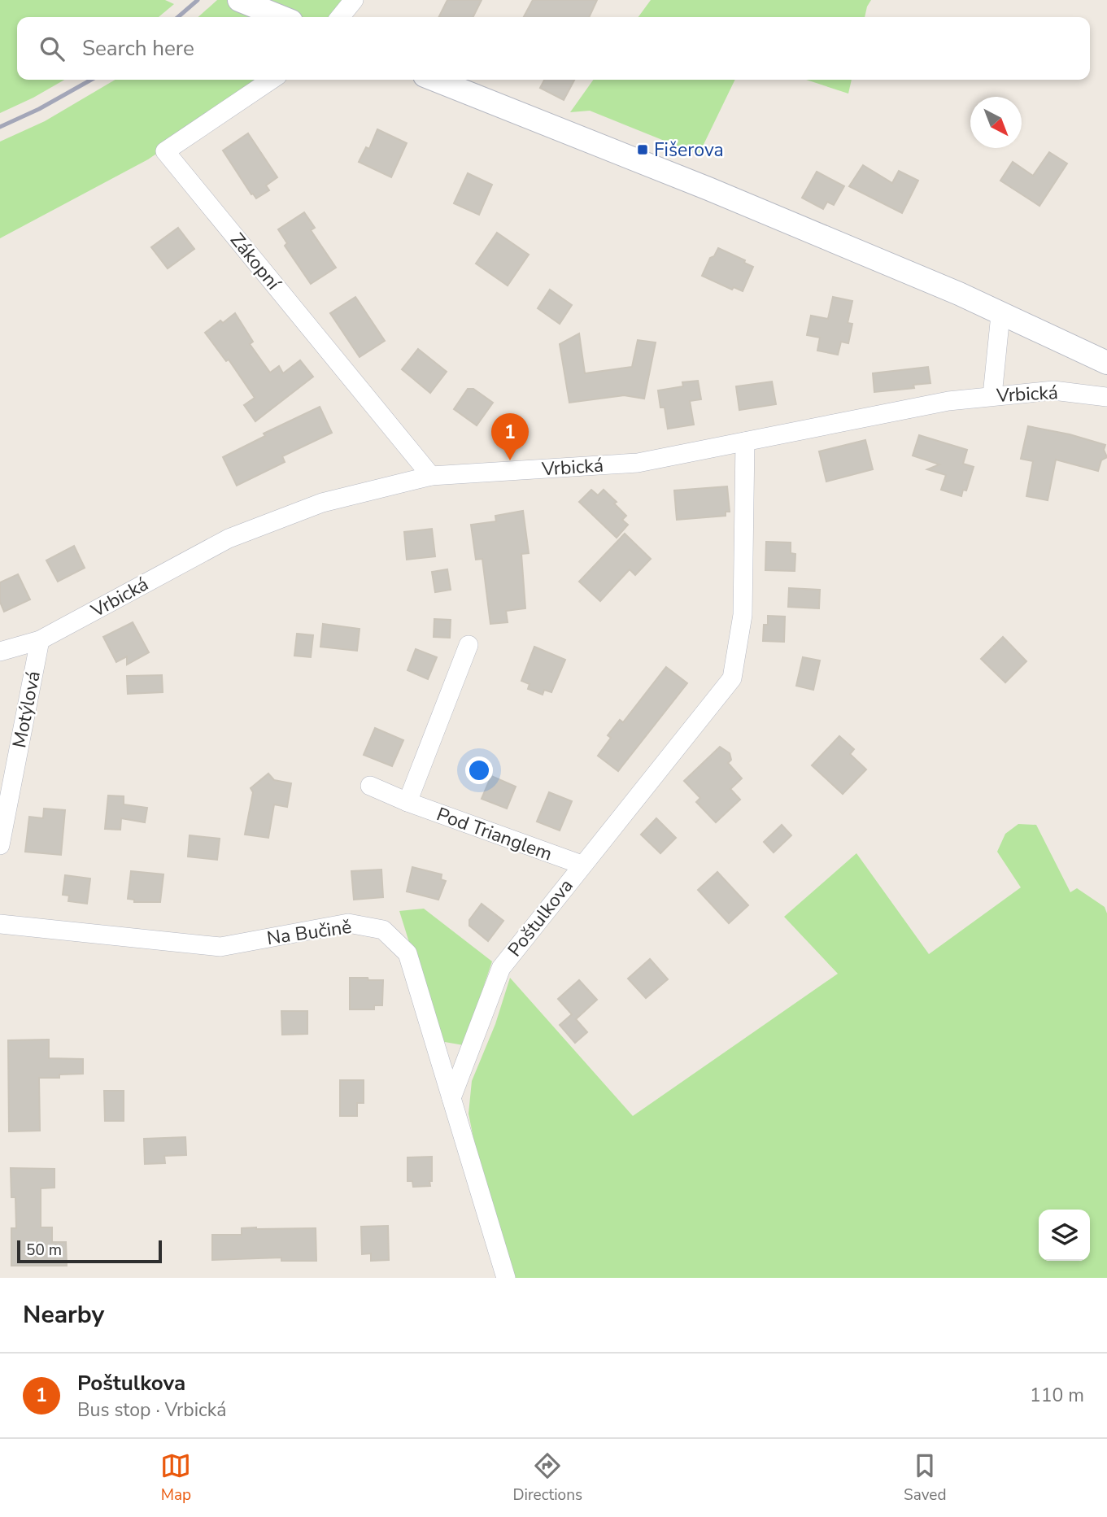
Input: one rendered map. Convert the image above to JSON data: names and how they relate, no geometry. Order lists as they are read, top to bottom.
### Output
{
  "streets": {
    "street": [
      "Zákopní",
      "Vrbická",
      "Motýlová",
      "Pod Trianglem",
      "Poštulkova",
      "Na Bučině"
    ]
  },
  "crossings": [
    ["Zákopní", "Vrbická"],
    ["Vrbická", "Motýlová"],
    ["Vrbická", "Poštulkova"],
    ["Pod Trianglem", "Poštulkova"],
    ["Poštulkova", "Na Bučině"]
  ],
  "places": {
    "transit": ["Fišerova"]
  },
  "scale_bar": "50 m",
  "north": "bottom right",
  "page": {
    "search": "Search here",
    "pins": "1",
    "scale": "50 m",
    "heading": "Nearby",
    "list": [
      {
        "mark": "1",
        "name": "Poštulkova",
        "note": "Bus stop · Vrbická",
        "value": "110 m"
      }
    ],
    "nav": ["Map", "Directions", "Saved"]
  }
}
